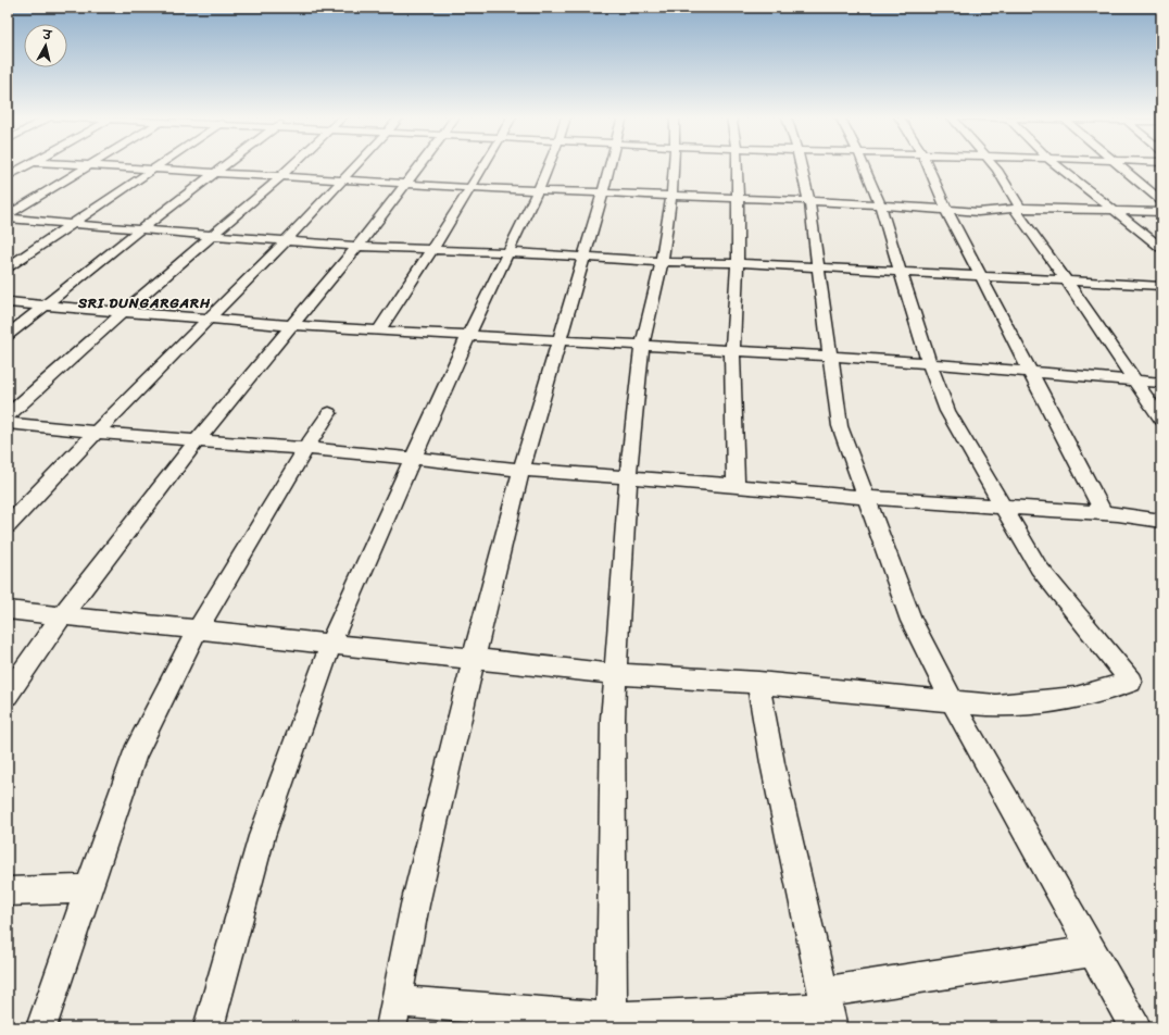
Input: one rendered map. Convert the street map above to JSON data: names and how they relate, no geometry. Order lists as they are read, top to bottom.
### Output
{
  "districts": ["SRI DUNGARGARH"],
  "north": "top"
}
